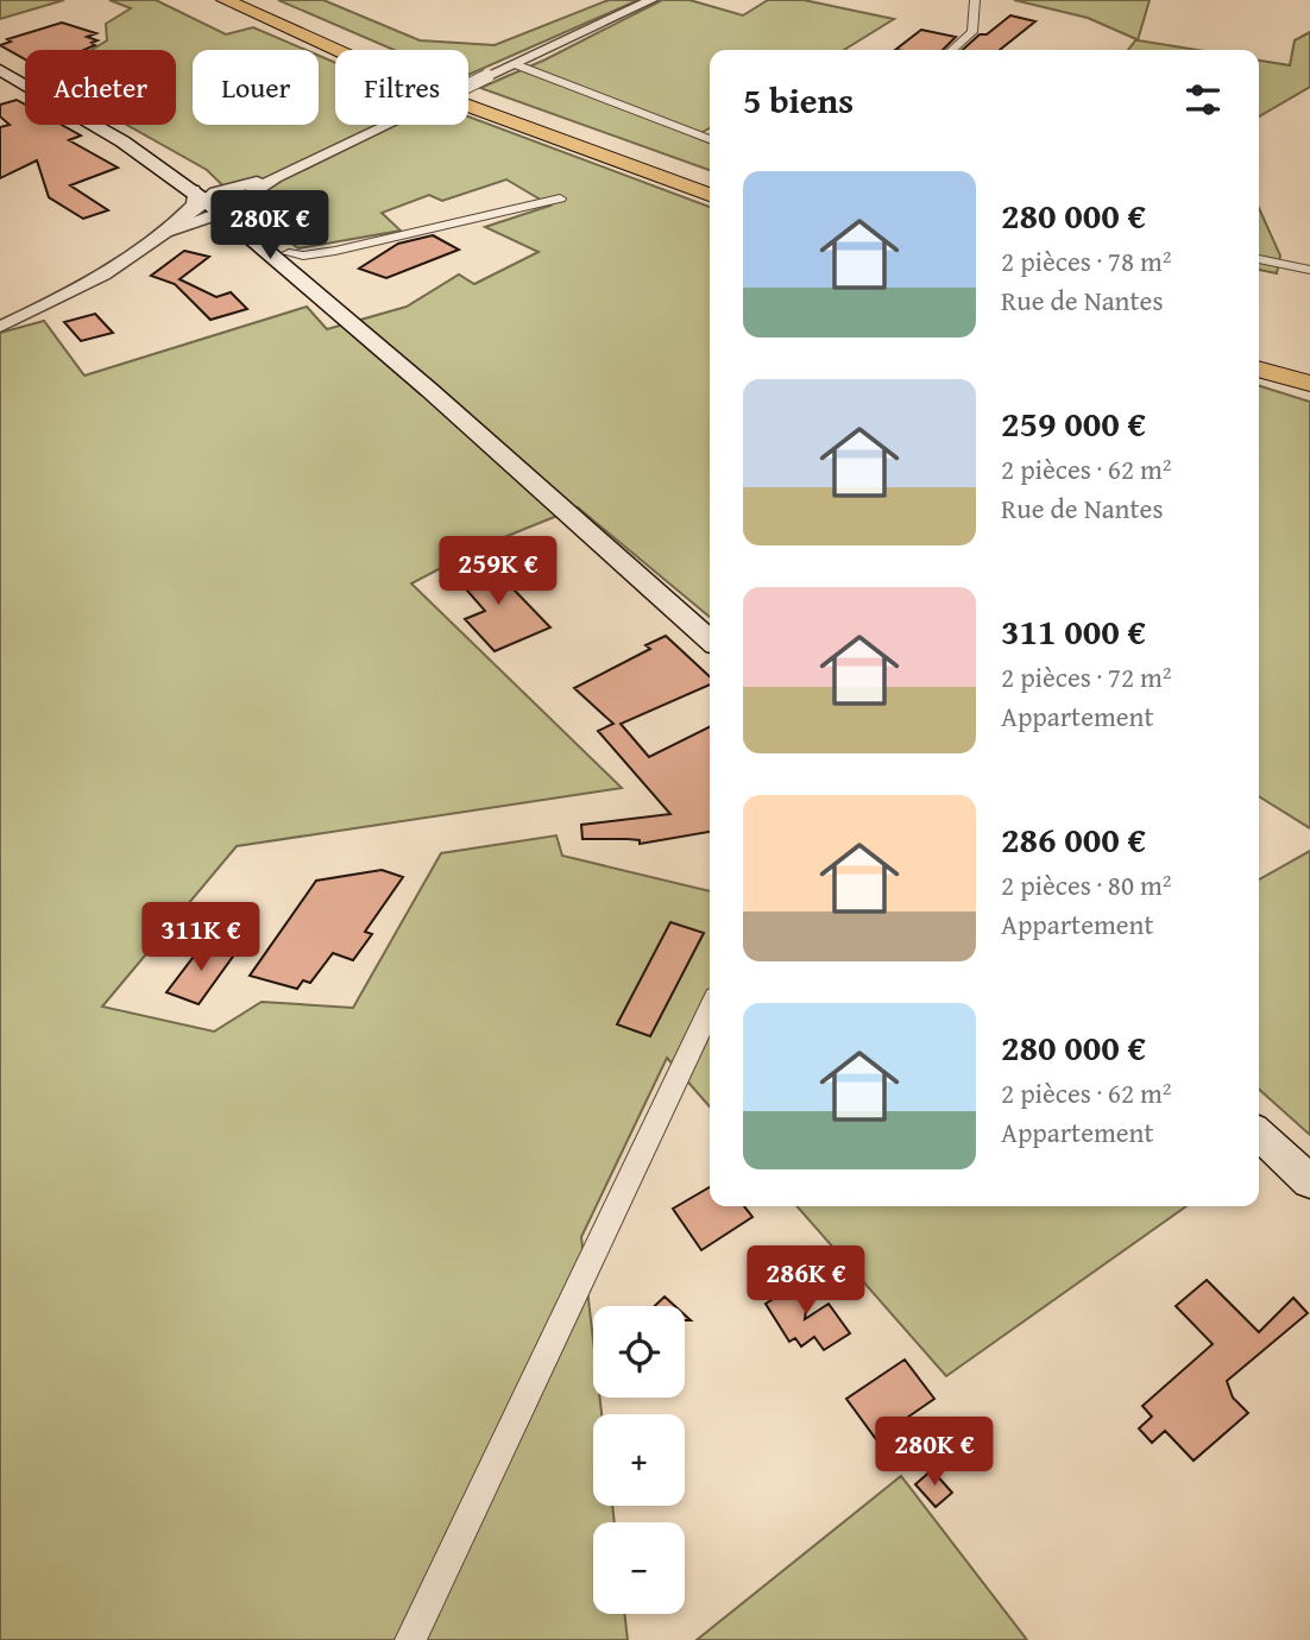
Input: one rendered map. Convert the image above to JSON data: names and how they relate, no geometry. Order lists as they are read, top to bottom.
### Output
{
  "page": {
    "chip": ["Acheter", "Louer", "Filtres"],
    "heading": "5 biens",
    "list": [
      {
        "name": "280 000 €",
        "note": "2 pièces · 78 m² · Rue de Nantes"
      },
      {
        "name": "259 000 €",
        "note": "2 pièces · 62 m² · Rue de Nantes"
      },
      {
        "name": "311 000 €",
        "note": "2 pièces · 72 m² · Appartement"
      },
      {
        "name": "286 000 €",
        "note": "2 pièces · 80 m² · Appartement"
      },
      {
        "name": "280 000 €",
        "note": "2 pièces · 62 m² · Appartement"
      }
    ],
    "price": [
      "280K €",
      "259K €",
      "311K €",
      "286K €",
      "280K €"
    ],
    "map_buttons": ["+", "−"]
  }
}
